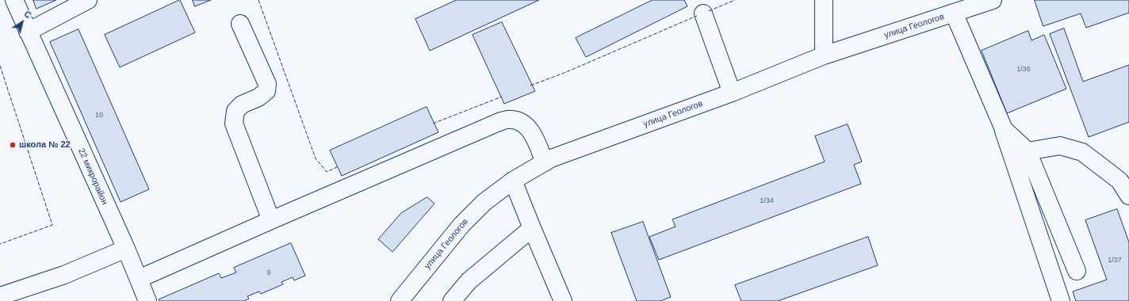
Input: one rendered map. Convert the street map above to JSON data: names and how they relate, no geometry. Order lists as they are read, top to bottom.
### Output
{
  "streets": {
    "street": ["улица Геологов", "22 микрорайон"]
  },
  "places": ["школа № 22"],
  "house_numbers": [
    "1/36",
    "10",
    "1/34",
    "1/37",
    "9"
  ],
  "north": "top right"
}
